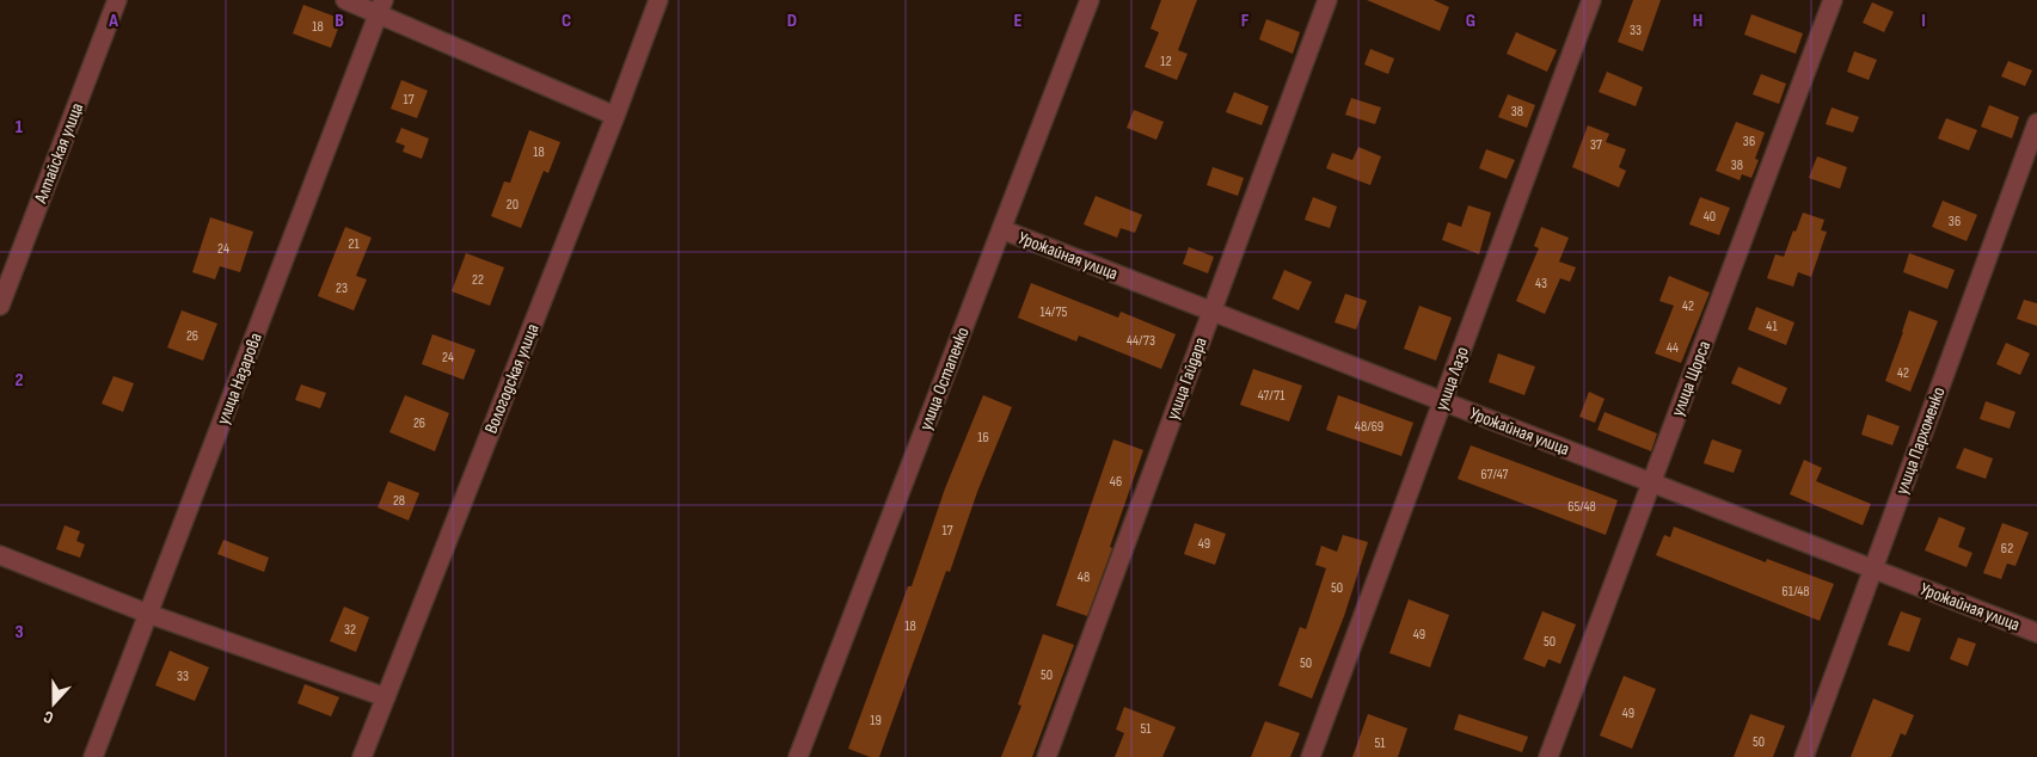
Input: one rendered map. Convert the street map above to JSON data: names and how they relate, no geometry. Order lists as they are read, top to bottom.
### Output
{
  "streets": {
    "street": [
      "Алтайская улица",
      "Урожайная улица",
      "улица Назарова",
      "Вологодская улица",
      "улица Остапенко",
      "улица Гайдара",
      "улица Лазо",
      "улица Щорса",
      "улица Пархоменко"
    ]
  },
  "crossings": [
    ["Урожайная улица", "улица Остапенко"],
    ["Урожайная улица", "улица Гайдара"],
    ["Урожайная улица", "улица Лазо"],
    ["Урожайная улица", "улица Щорса"],
    ["Урожайная улица", "улица Пархоменко"]
  ],
  "house_numbers": [
    "18",
    "33",
    "12",
    "17",
    "38",
    "36",
    "37",
    "18",
    "38",
    "20",
    "40",
    "36",
    "21",
    "24",
    "22",
    "43",
    "23",
    "42",
    "14/75",
    "41",
    "26",
    "44/73",
    "44",
    "24",
    "42",
    "47/71",
    "26",
    "48/69",
    "16",
    "67/47",
    "46",
    "28",
    "65/48",
    "17",
    "49",
    "62",
    "48",
    "50",
    "61/48",
    "18",
    "32",
    "49",
    "50",
    "50",
    "50",
    "33",
    "49",
    "19",
    "51",
    "50",
    "51"
  ],
  "north": "bottom",
  "grid": {
    "columns": [
      "A",
      "B",
      "C",
      "D",
      "E",
      "F",
      "G",
      "H",
      "I"
    ],
    "rows": ["1", "2", "3"]
  }
}
